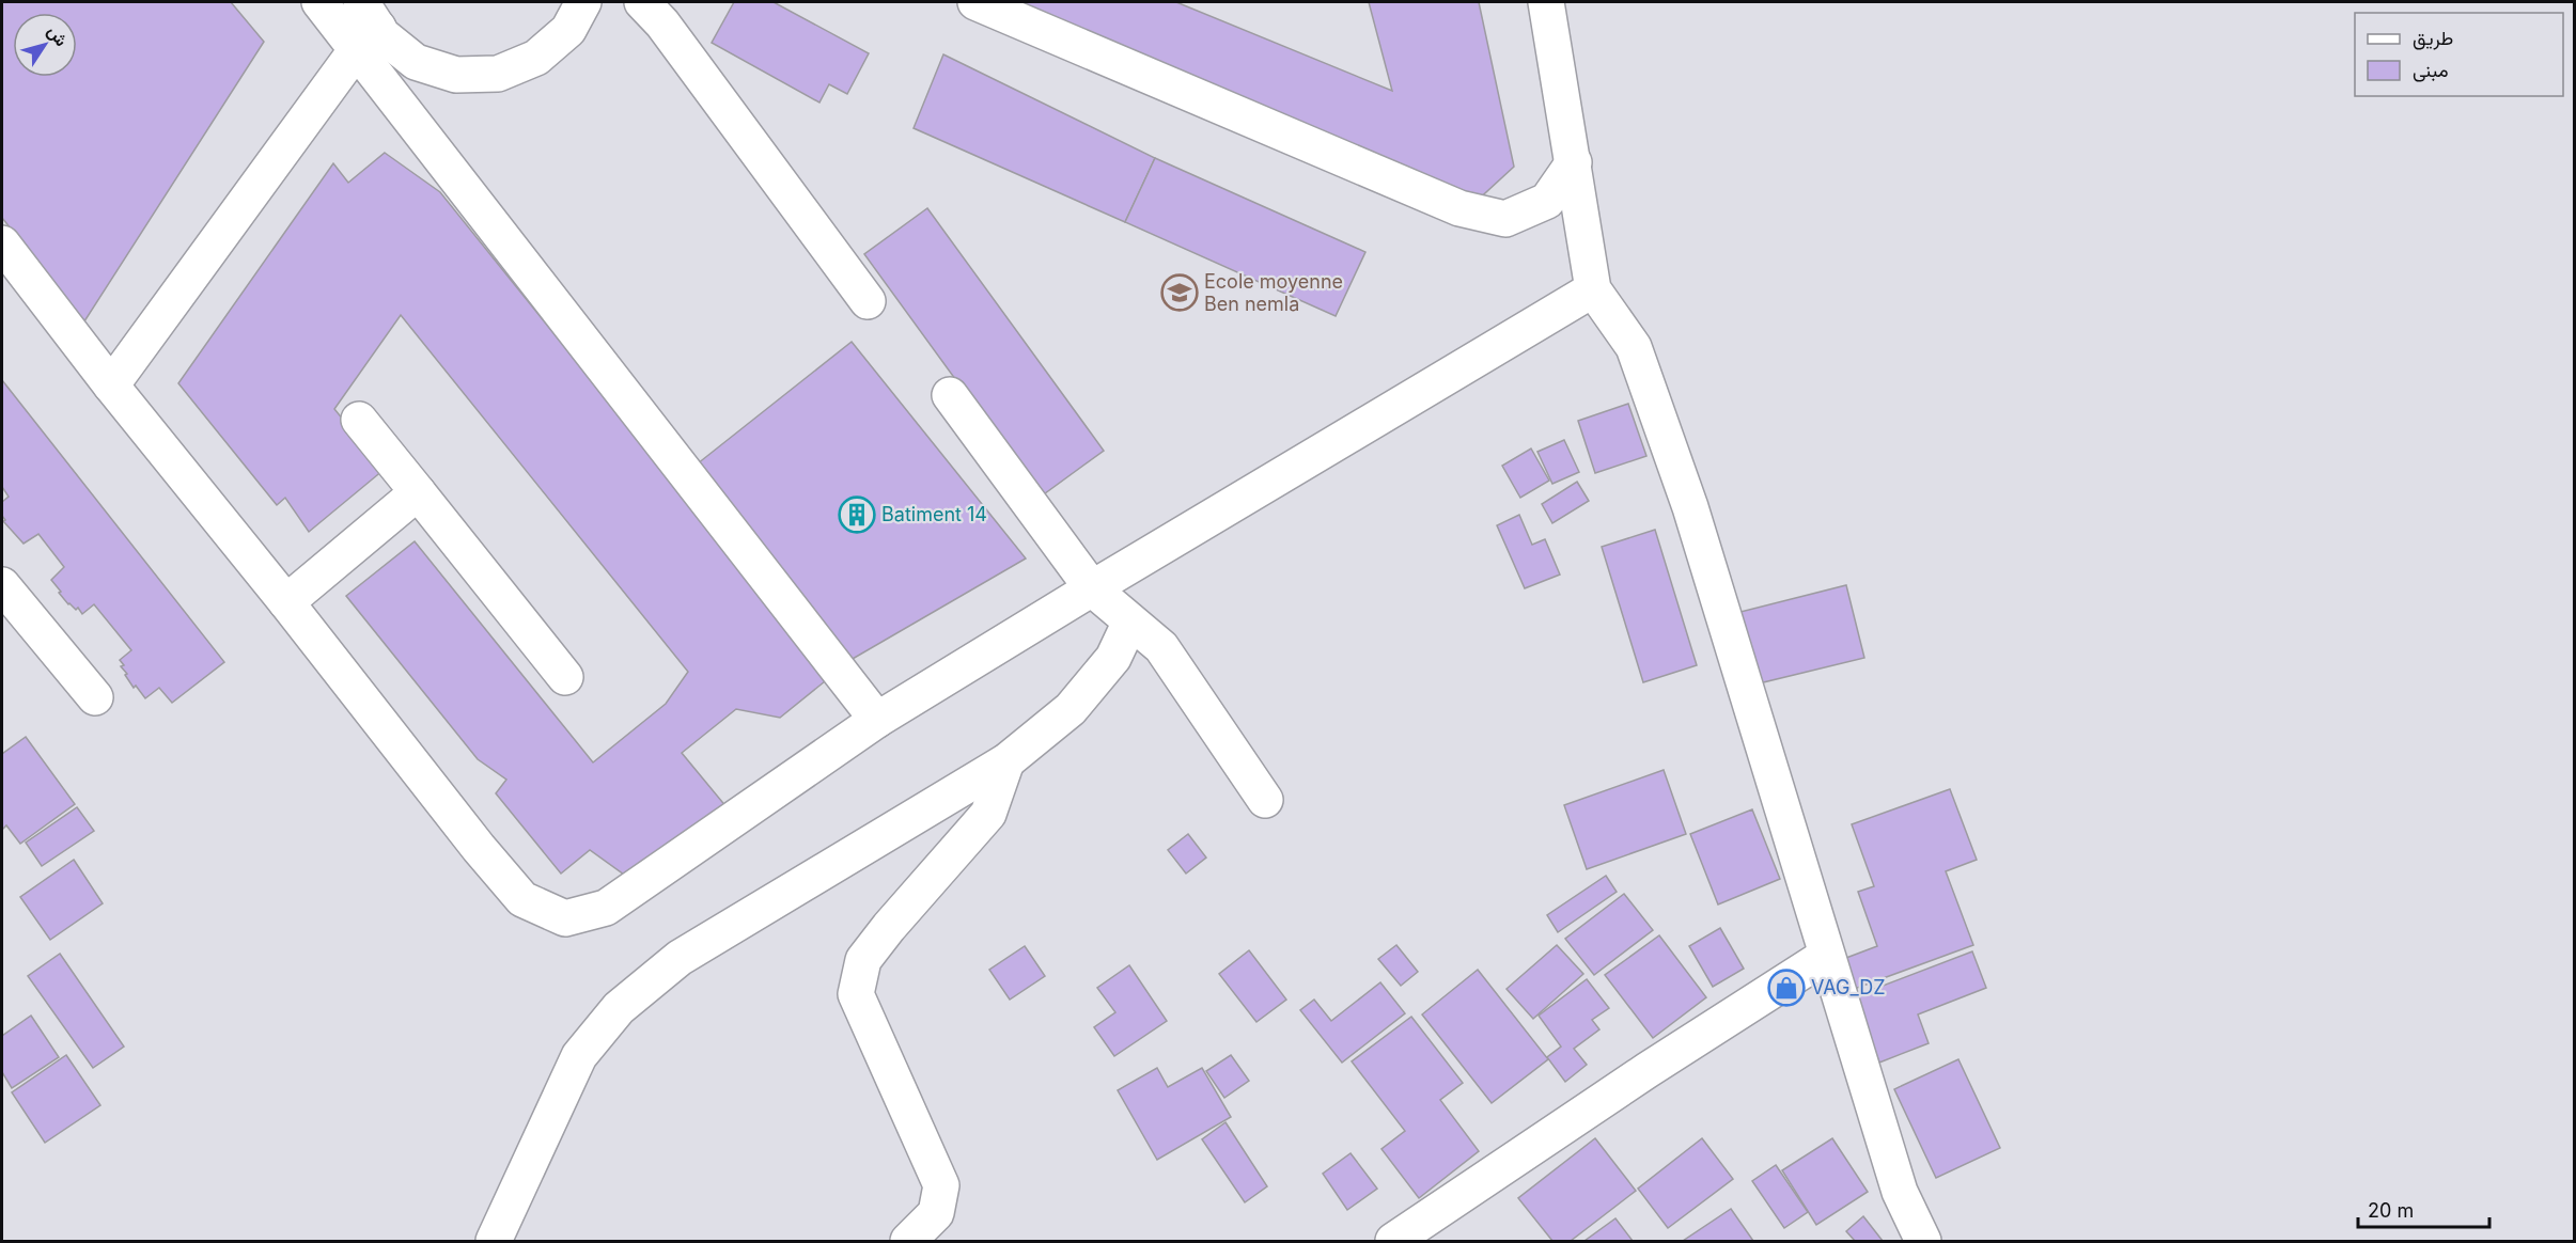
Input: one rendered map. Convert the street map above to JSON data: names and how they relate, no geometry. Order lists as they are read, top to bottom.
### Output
{
  "places": {
    "school or university": ["Ecole moyenne Ben nemla"],
    "building": ["Batiment 14"],
    "shop": ["VAG_DZ"]
  },
  "legend": ["طريق", "مبنى"],
  "scale_bar": "20 m",
  "north": "top right"
}
